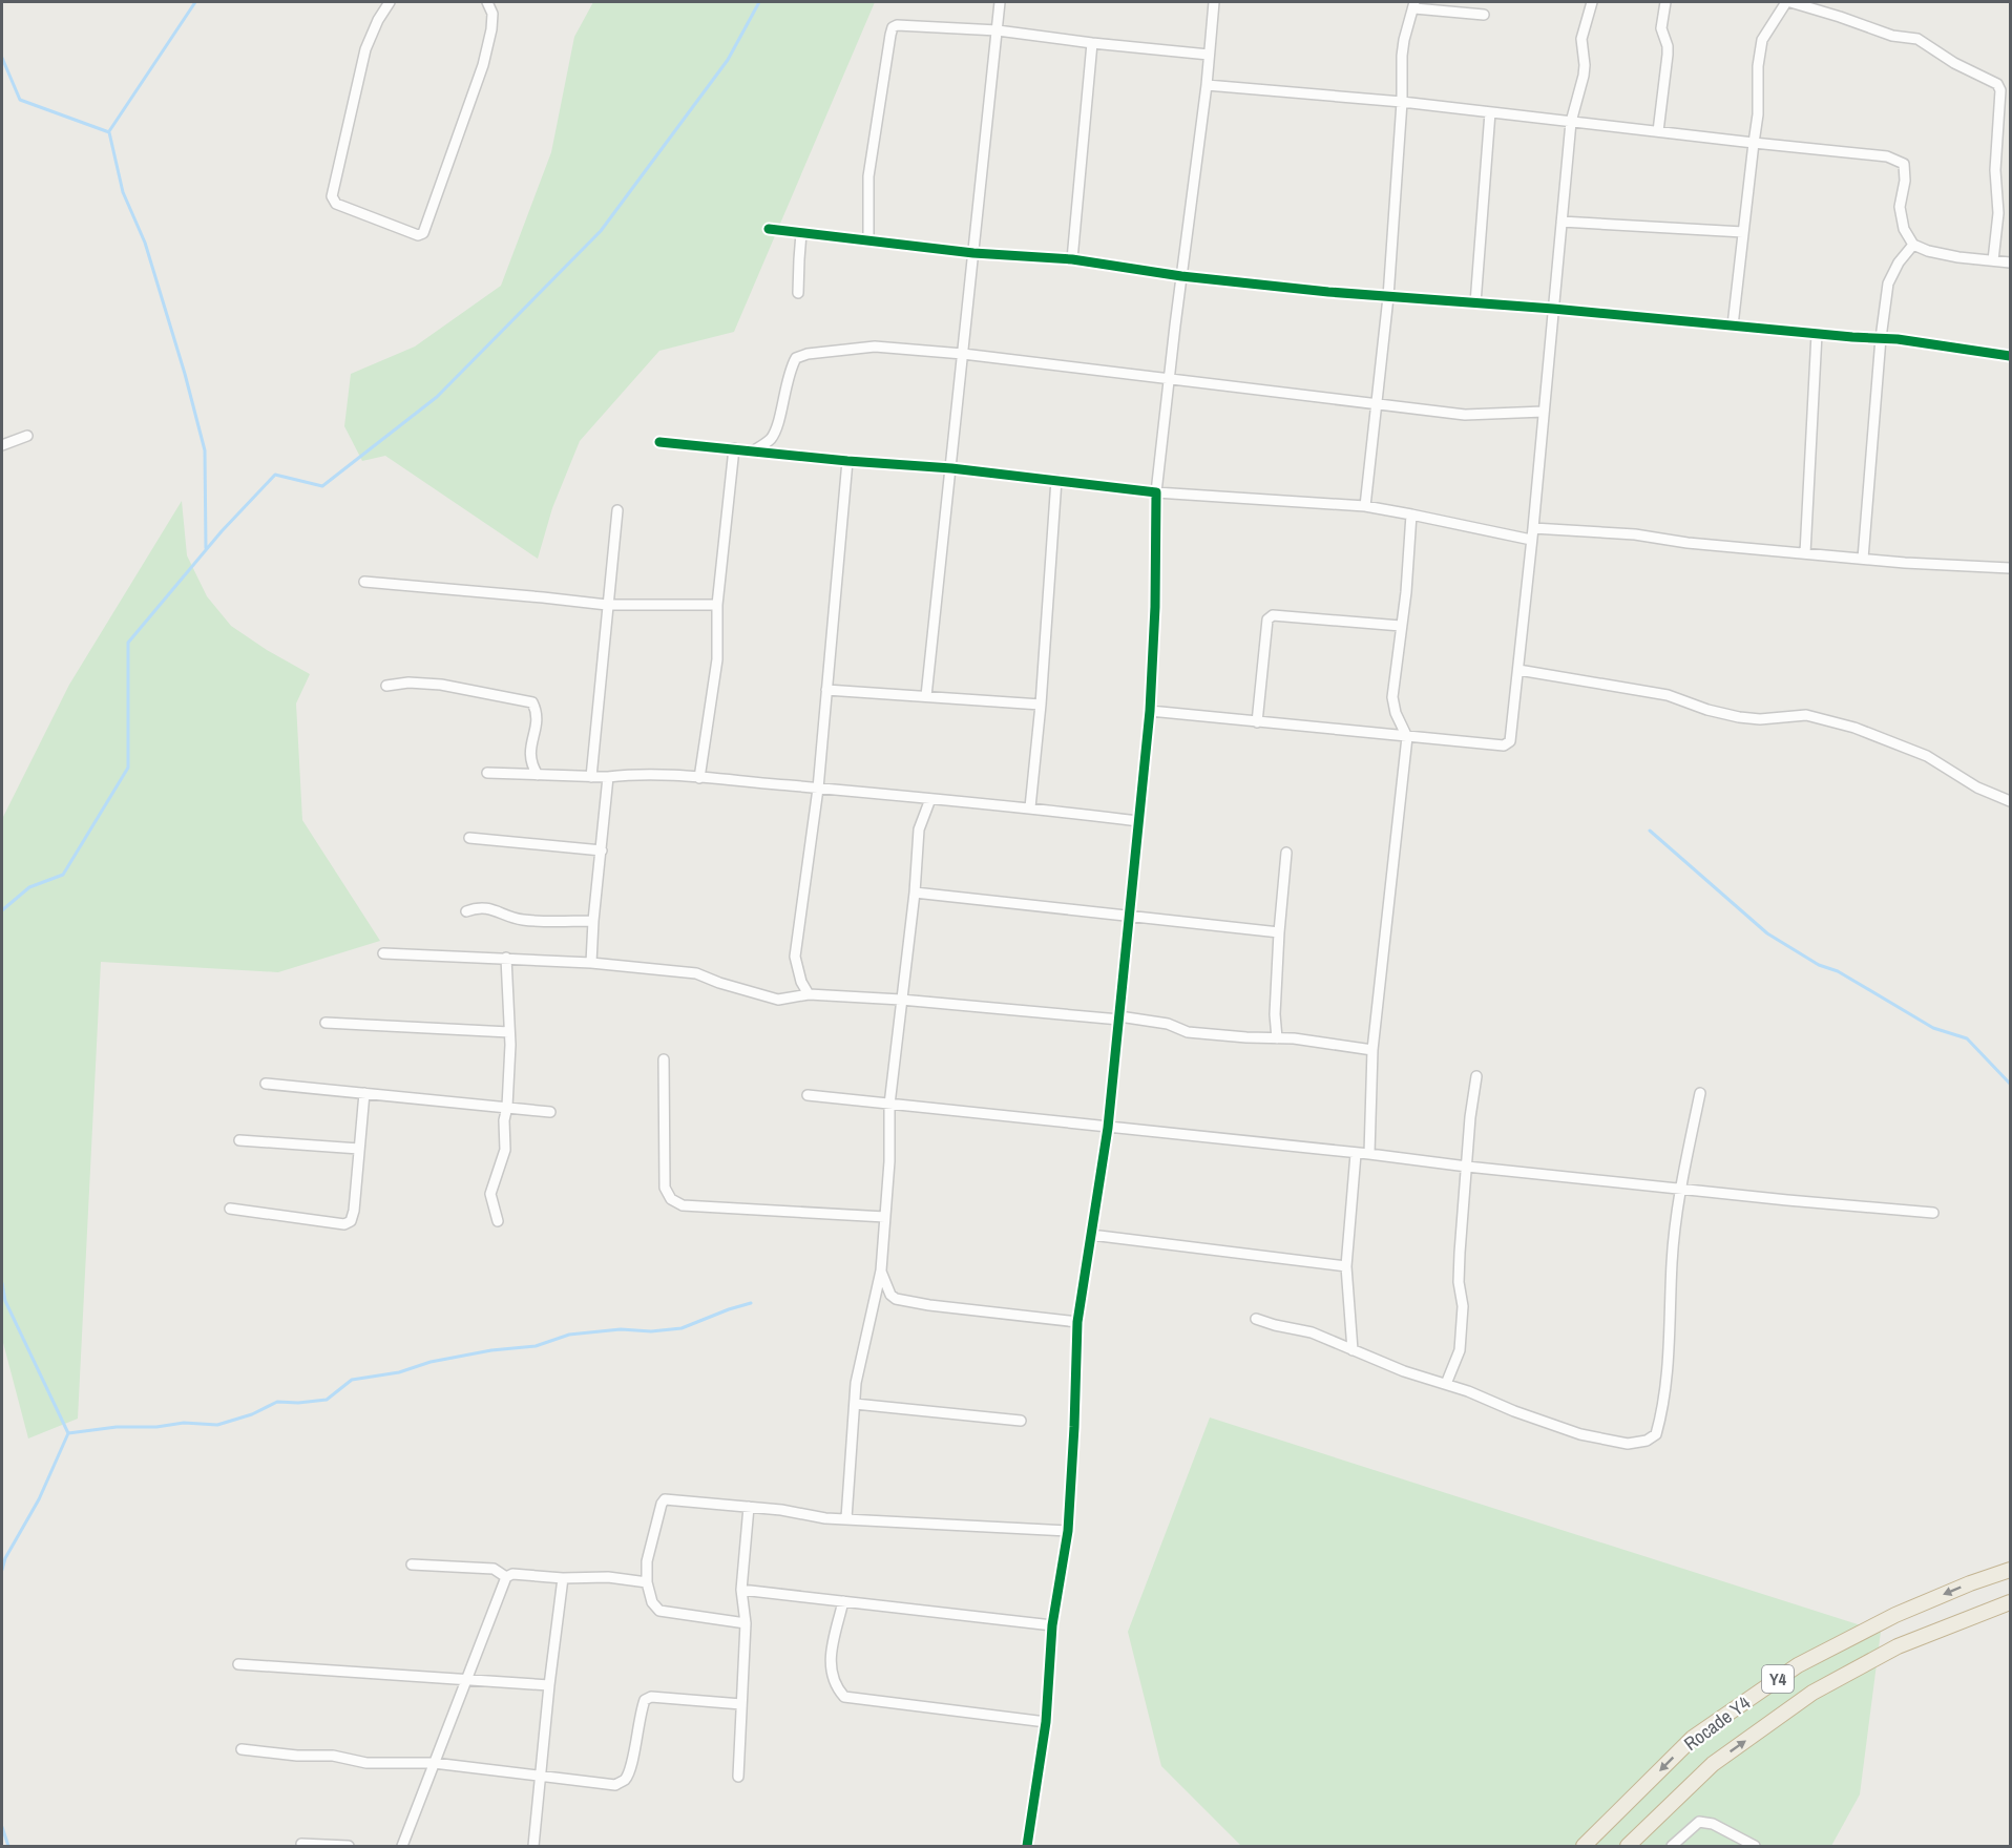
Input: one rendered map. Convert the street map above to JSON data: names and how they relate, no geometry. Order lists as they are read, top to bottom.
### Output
{
  "streets": {
    "highway": ["Y4", "Rocade Y4"]
  }
}
